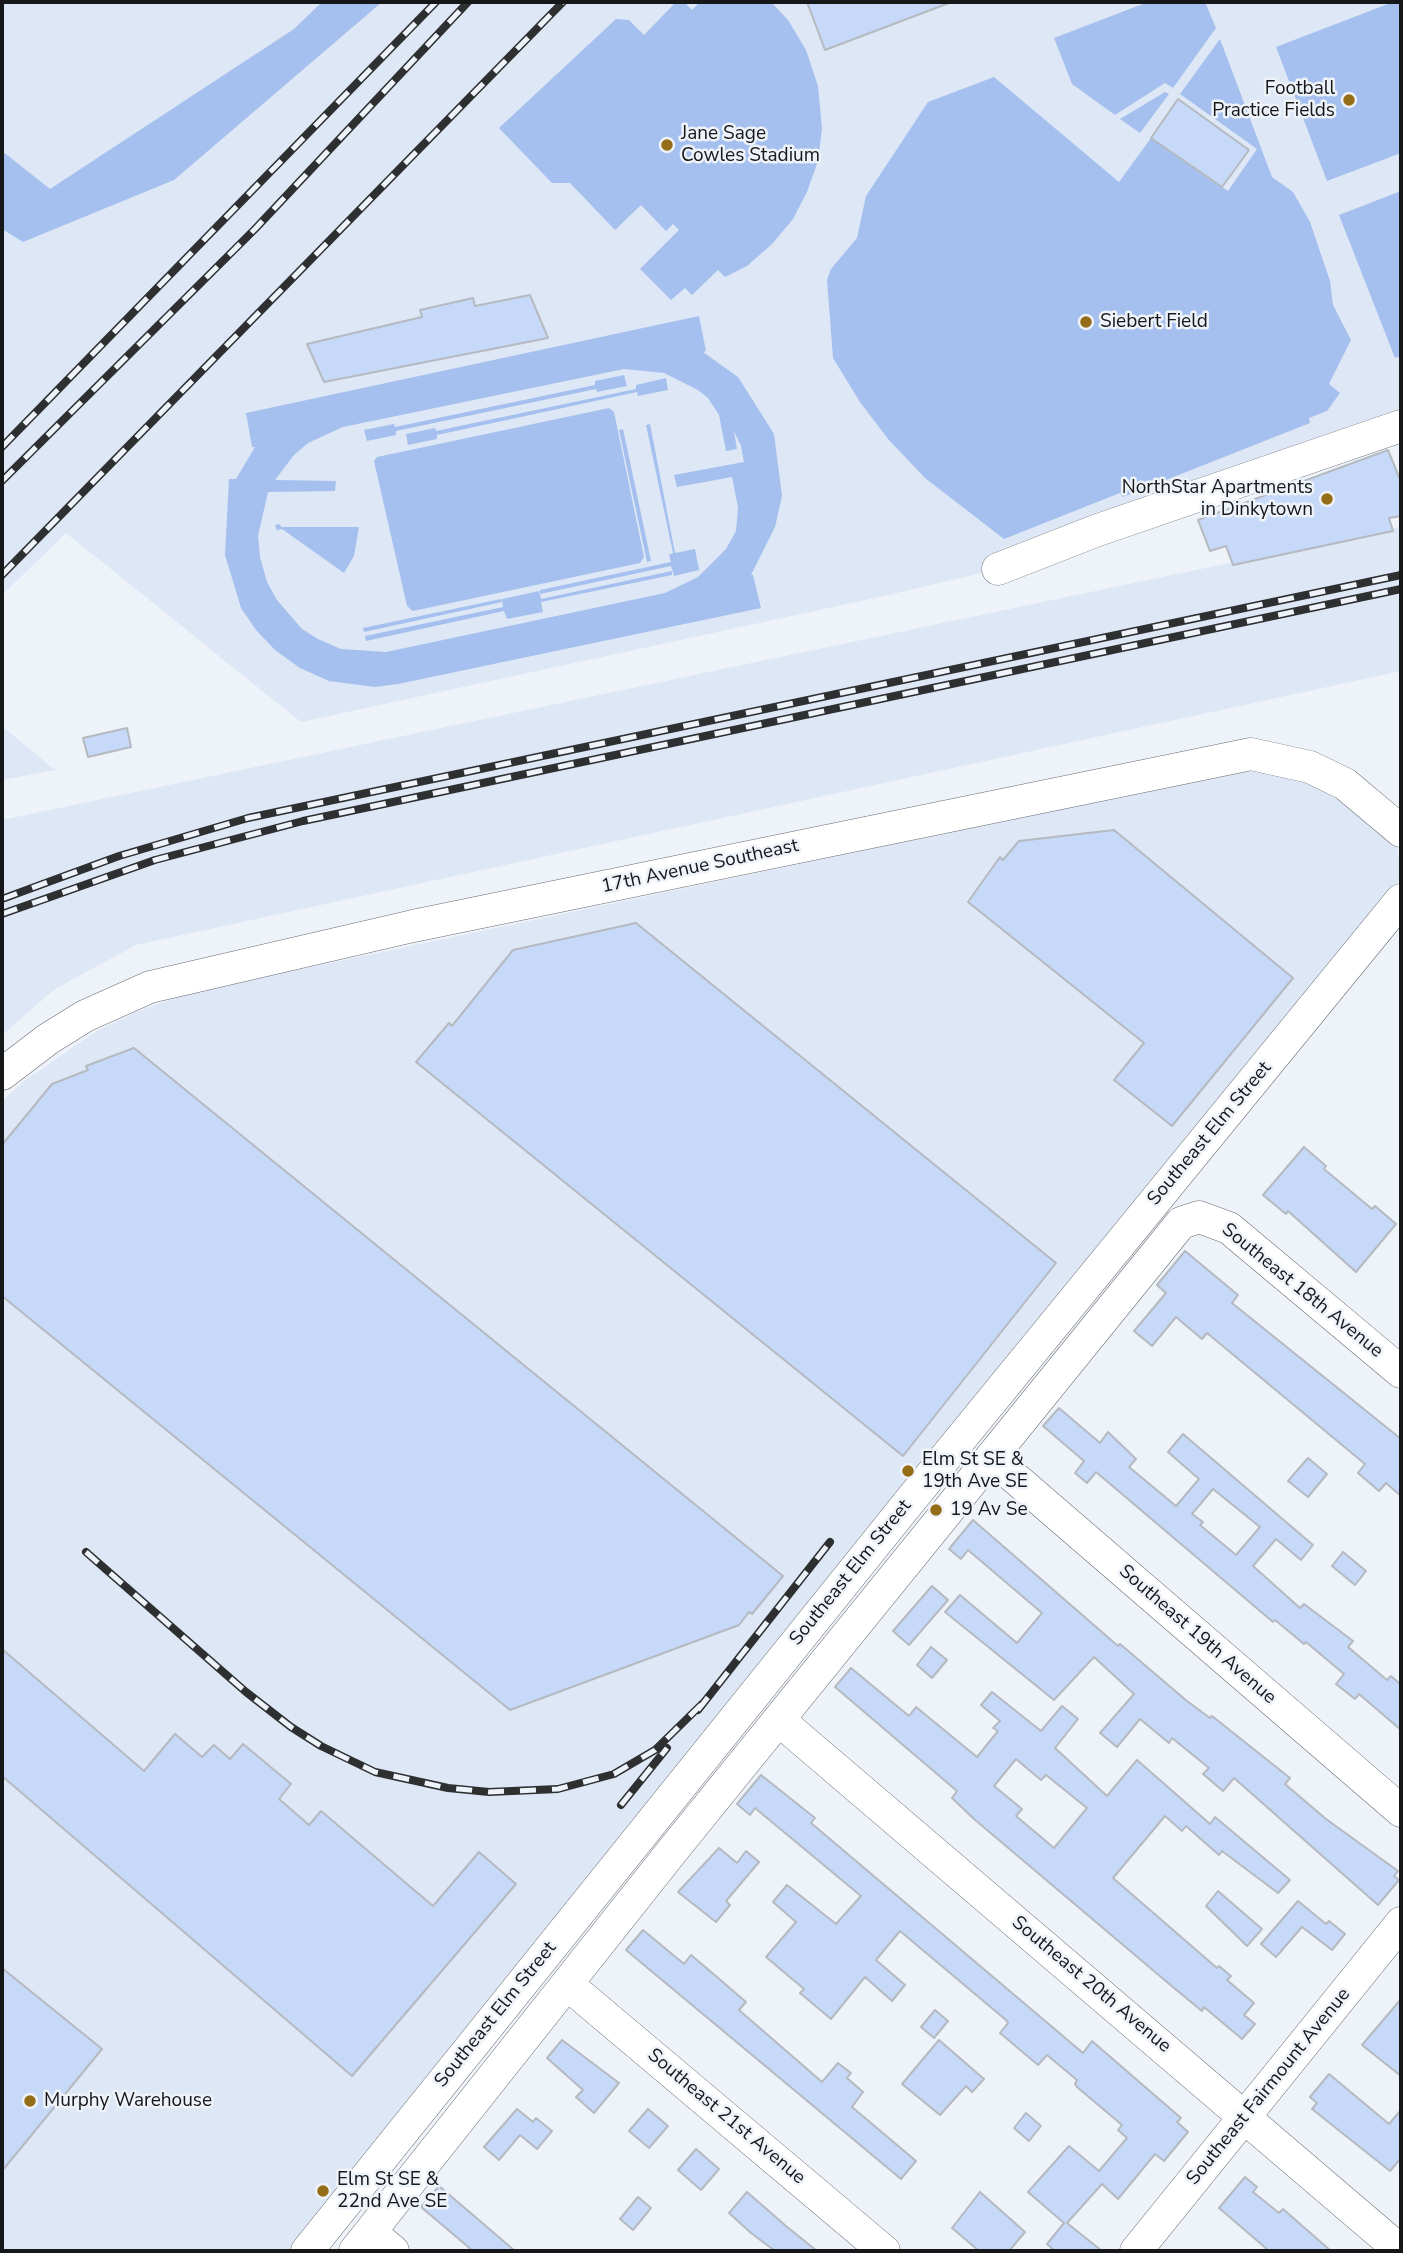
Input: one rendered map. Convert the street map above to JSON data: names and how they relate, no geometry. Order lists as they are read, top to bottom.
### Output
{
  "streets": {
    "street": [
      "17th Avenue Southeast",
      "Southeast Elm Street",
      "Southeast 18th Avenue",
      "Southeast 19th Avenue",
      "Southeast 20th Avenue",
      "Southeast Fairmount Avenue",
      "Southeast 21st Avenue"
    ]
  },
  "crossings": [
    ["Southeast Elm Street", "Southeast 18th Avenue"],
    ["Southeast Elm Street", "Southeast 19th Avenue"],
    ["Southeast Elm Street", "Southeast 20th Avenue"],
    ["Southeast Elm Street", "Southeast 21st Avenue"],
    ["Southeast 20th Avenue", "Southeast Fairmount Avenue"]
  ],
  "places": [
    "Football Practice Fields",
    "Jane Sage Cowles Stadium",
    "Siebert Field",
    "NorthStar Apartments in Dinkytown",
    "Elm St SE & 19th Ave SE",
    "19 Av Se",
    "Murphy Warehouse",
    "Elm St SE & 22nd Ave SE"
  ]
}
